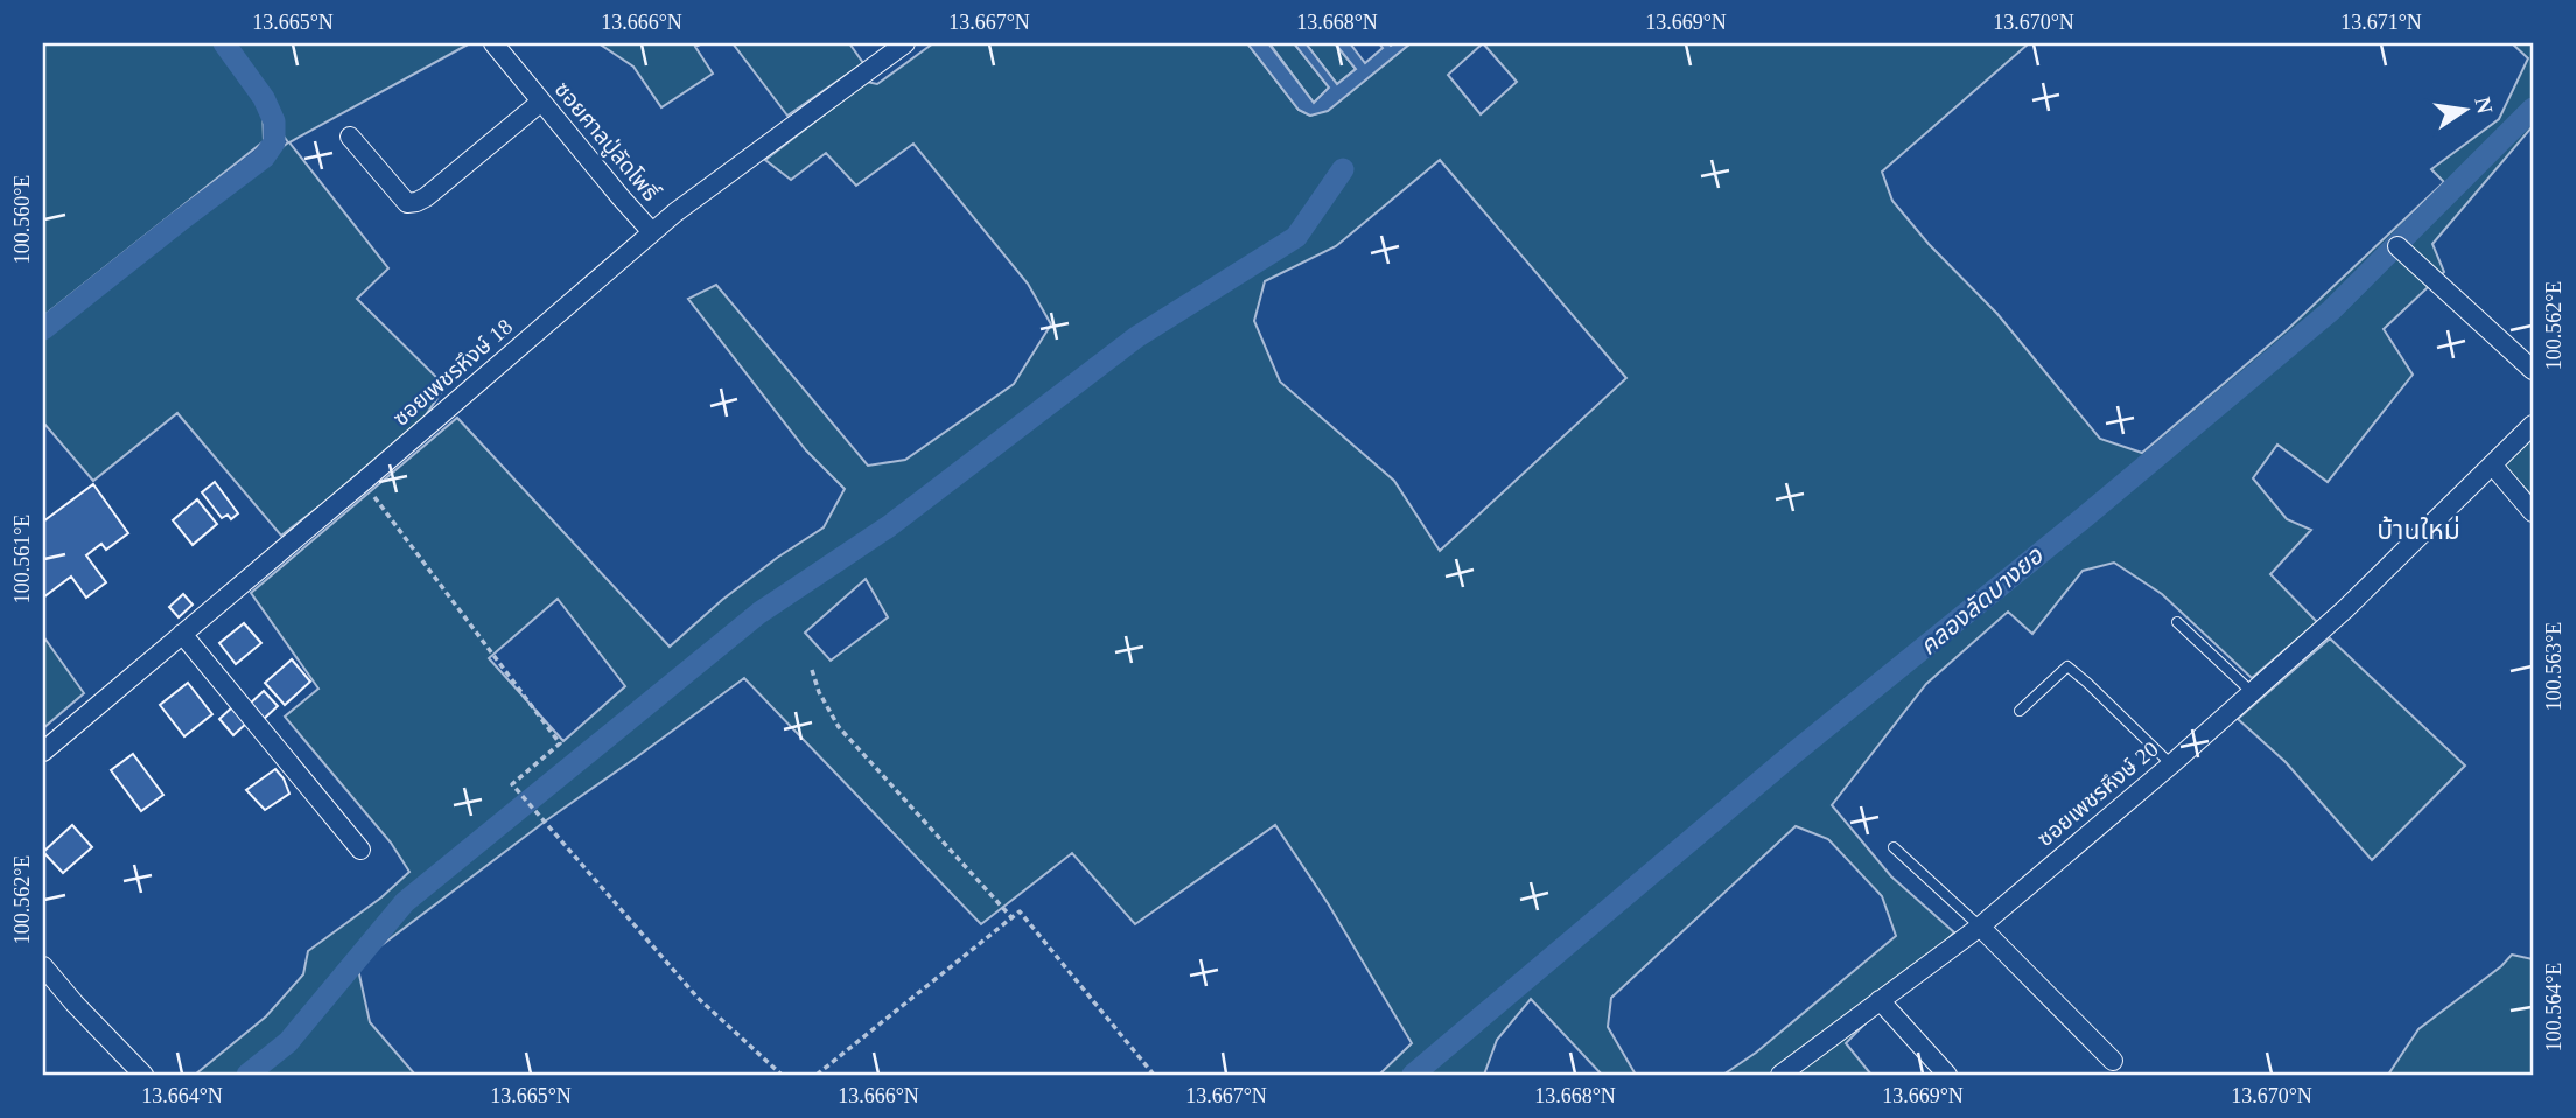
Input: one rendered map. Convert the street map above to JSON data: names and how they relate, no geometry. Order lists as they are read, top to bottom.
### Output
{
  "streets": {
    "street": ["ซอยศาลปู่ลัดโพธิ์", "ซอยเพชรหึงษ์ 18", "ซอยเพชรหึงษ์ 20"]
  },
  "crossings": [
    ["ซอยศาลปู่ลัดโพธิ์", "ซอยเพชรหึงษ์ 18"]
  ],
  "districts": ["บ้านใหม่"],
  "water": ["คลองลัดบางยอ"],
  "north": "right",
  "coordinates": [
    "13.665°N",
    "13.666°N",
    "13.667°N",
    "13.668°N",
    "13.669°N",
    "13.670°N",
    "13.671°N",
    "100.560°E",
    "100.562°E",
    "100.561°E",
    "100.563°E",
    "100.564°E",
    "13.664°N"
  ]
}
